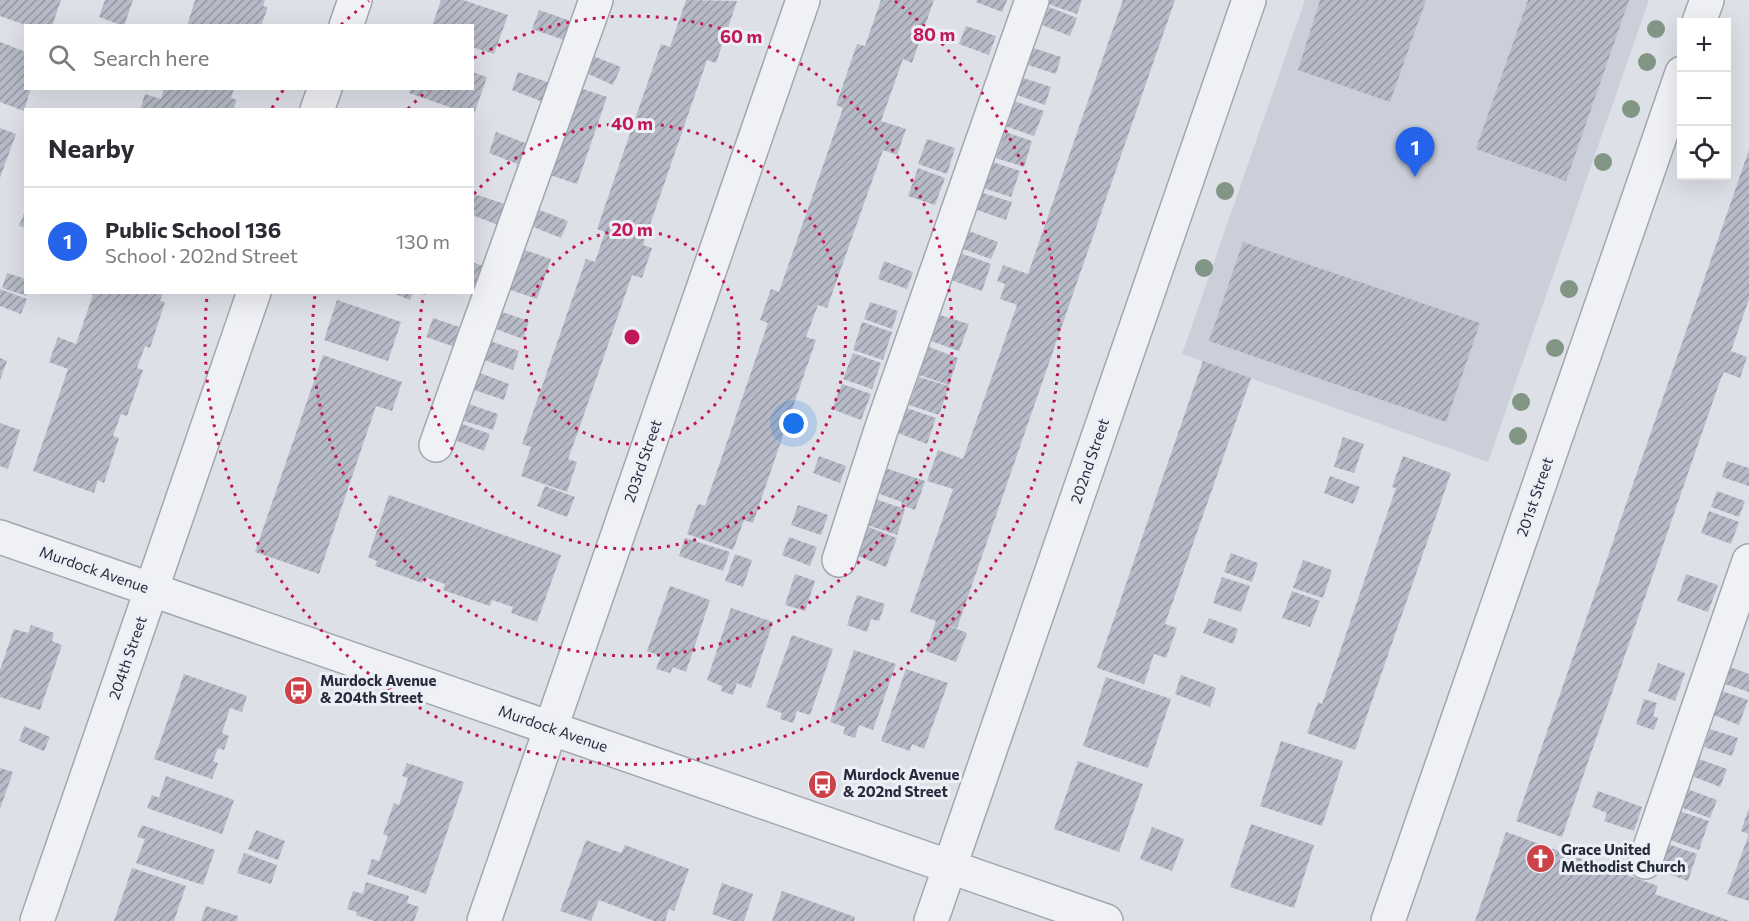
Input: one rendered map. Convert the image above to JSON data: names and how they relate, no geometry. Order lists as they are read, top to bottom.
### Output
{
  "streets": {
    "street": [
      "203rd Street",
      "202nd Street",
      "201st Street",
      "Murdock Avenue",
      "204th Street"
    ]
  },
  "crossings": [
    ["203rd Street", "Murdock Avenue"],
    ["202nd Street", "Murdock Avenue"],
    ["Murdock Avenue", "204th Street"]
  ],
  "places": {
    "bus stop": ["Murdock Avenue & 204th Street", "Murdock Avenue & 202nd Street"],
    "church": ["Grace United Methodist Church"]
  },
  "page": {
    "map_buttons": ["+", "−"],
    "search": "Search here",
    "heading": "Nearby",
    "pins": "1",
    "list": [
      {
        "mark": "1",
        "name": "Public School 136",
        "note": "School · 202nd Street",
        "value": "130 m"
      }
    ]
  },
  "rings": [
    "80 m",
    "60 m",
    "40 m",
    "20 m"
  ]
}
